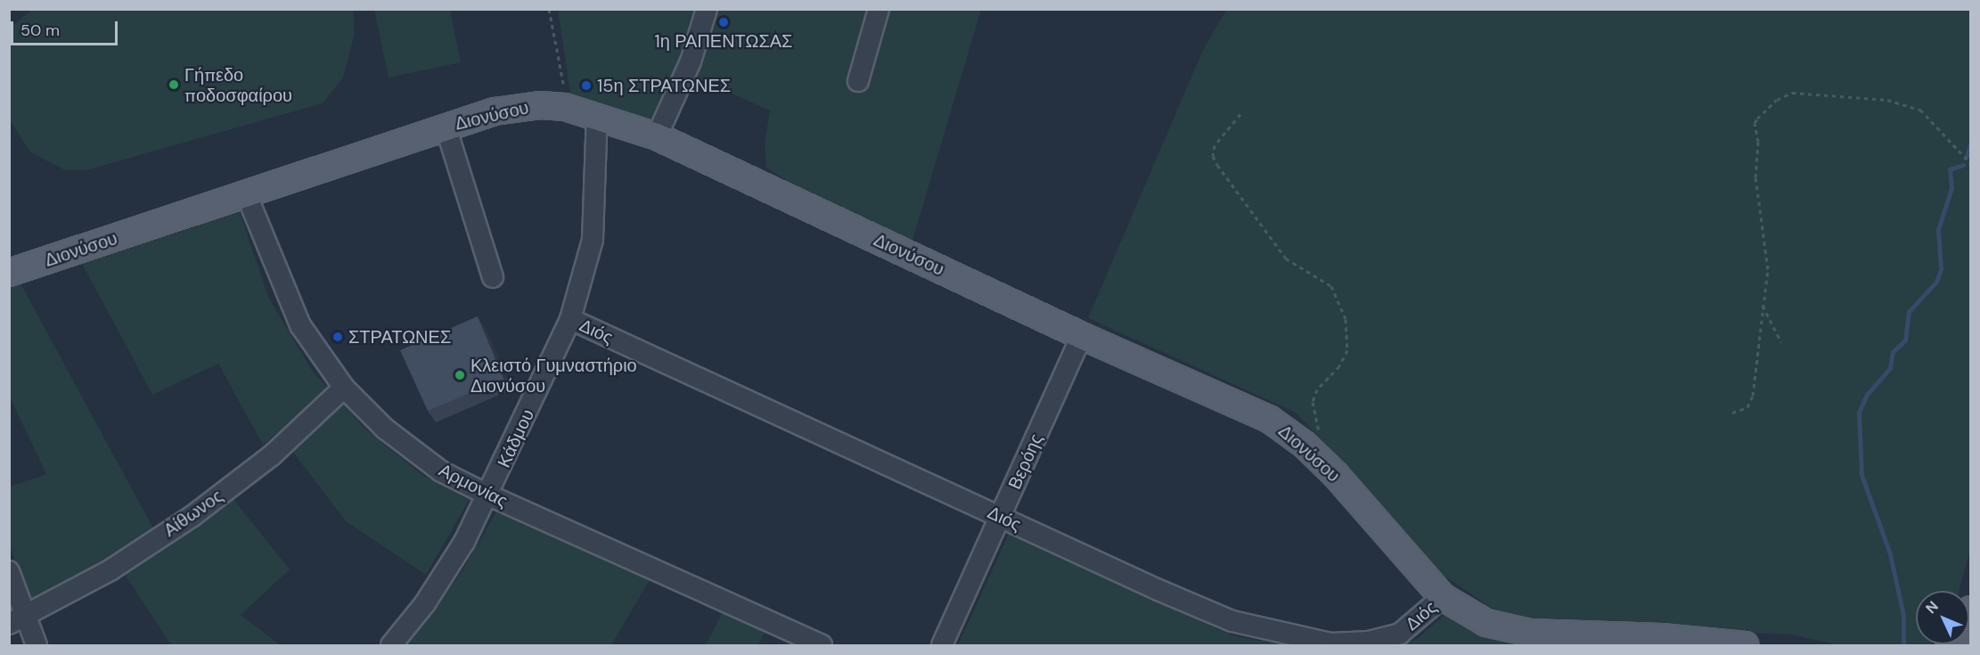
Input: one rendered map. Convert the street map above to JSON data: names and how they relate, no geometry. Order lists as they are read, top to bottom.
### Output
{
  "streets": {
    "main road": ["Διονύσου"],
    "street": [
      "Διός",
      "Κάδμου",
      "Βερόης",
      "Αρμονίας",
      "Αίθωνος"
    ]
  },
  "crossings": [
    ["Διονύσου", "Διός"],
    ["Διονύσου", "Κάδμου"],
    ["Διονύσου", "Βερόης"],
    ["Διονύσου", "Αρμονίας"],
    ["Διός", "Κάδμου"],
    ["Διός", "Βερόης"],
    ["Κάδμου", "Αρμονίας"],
    ["Αρμονίας", "Αίθωνος"]
  ],
  "places": [
    "1η ΡΑΠΕΝΤΩΣΑΣ",
    "Γήπεδο ποδοσφαίρου",
    "15η ΣΤΡΑΤΩΝΕΣ",
    "ΣΤΡΑΤΩΝΕΣ",
    "Κλειστό Γυμναστήριο Διονύσου"
  ],
  "scale_bar": "50 m",
  "north": "top left"
}
